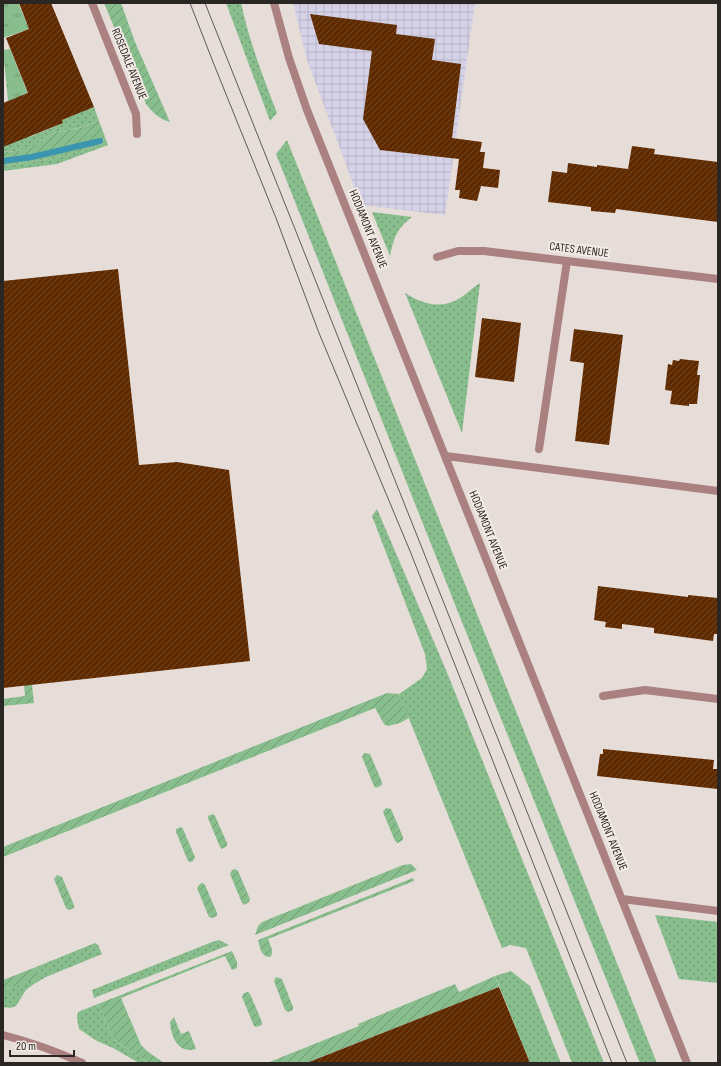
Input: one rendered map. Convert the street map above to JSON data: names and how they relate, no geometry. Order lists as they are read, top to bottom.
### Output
{
  "streets": {
    "street": ["ROSEDALE AVENUE", "HODIAMONT AVENUE", "CATES AVENUE"]
  },
  "scale_bar": "20 m"
}
